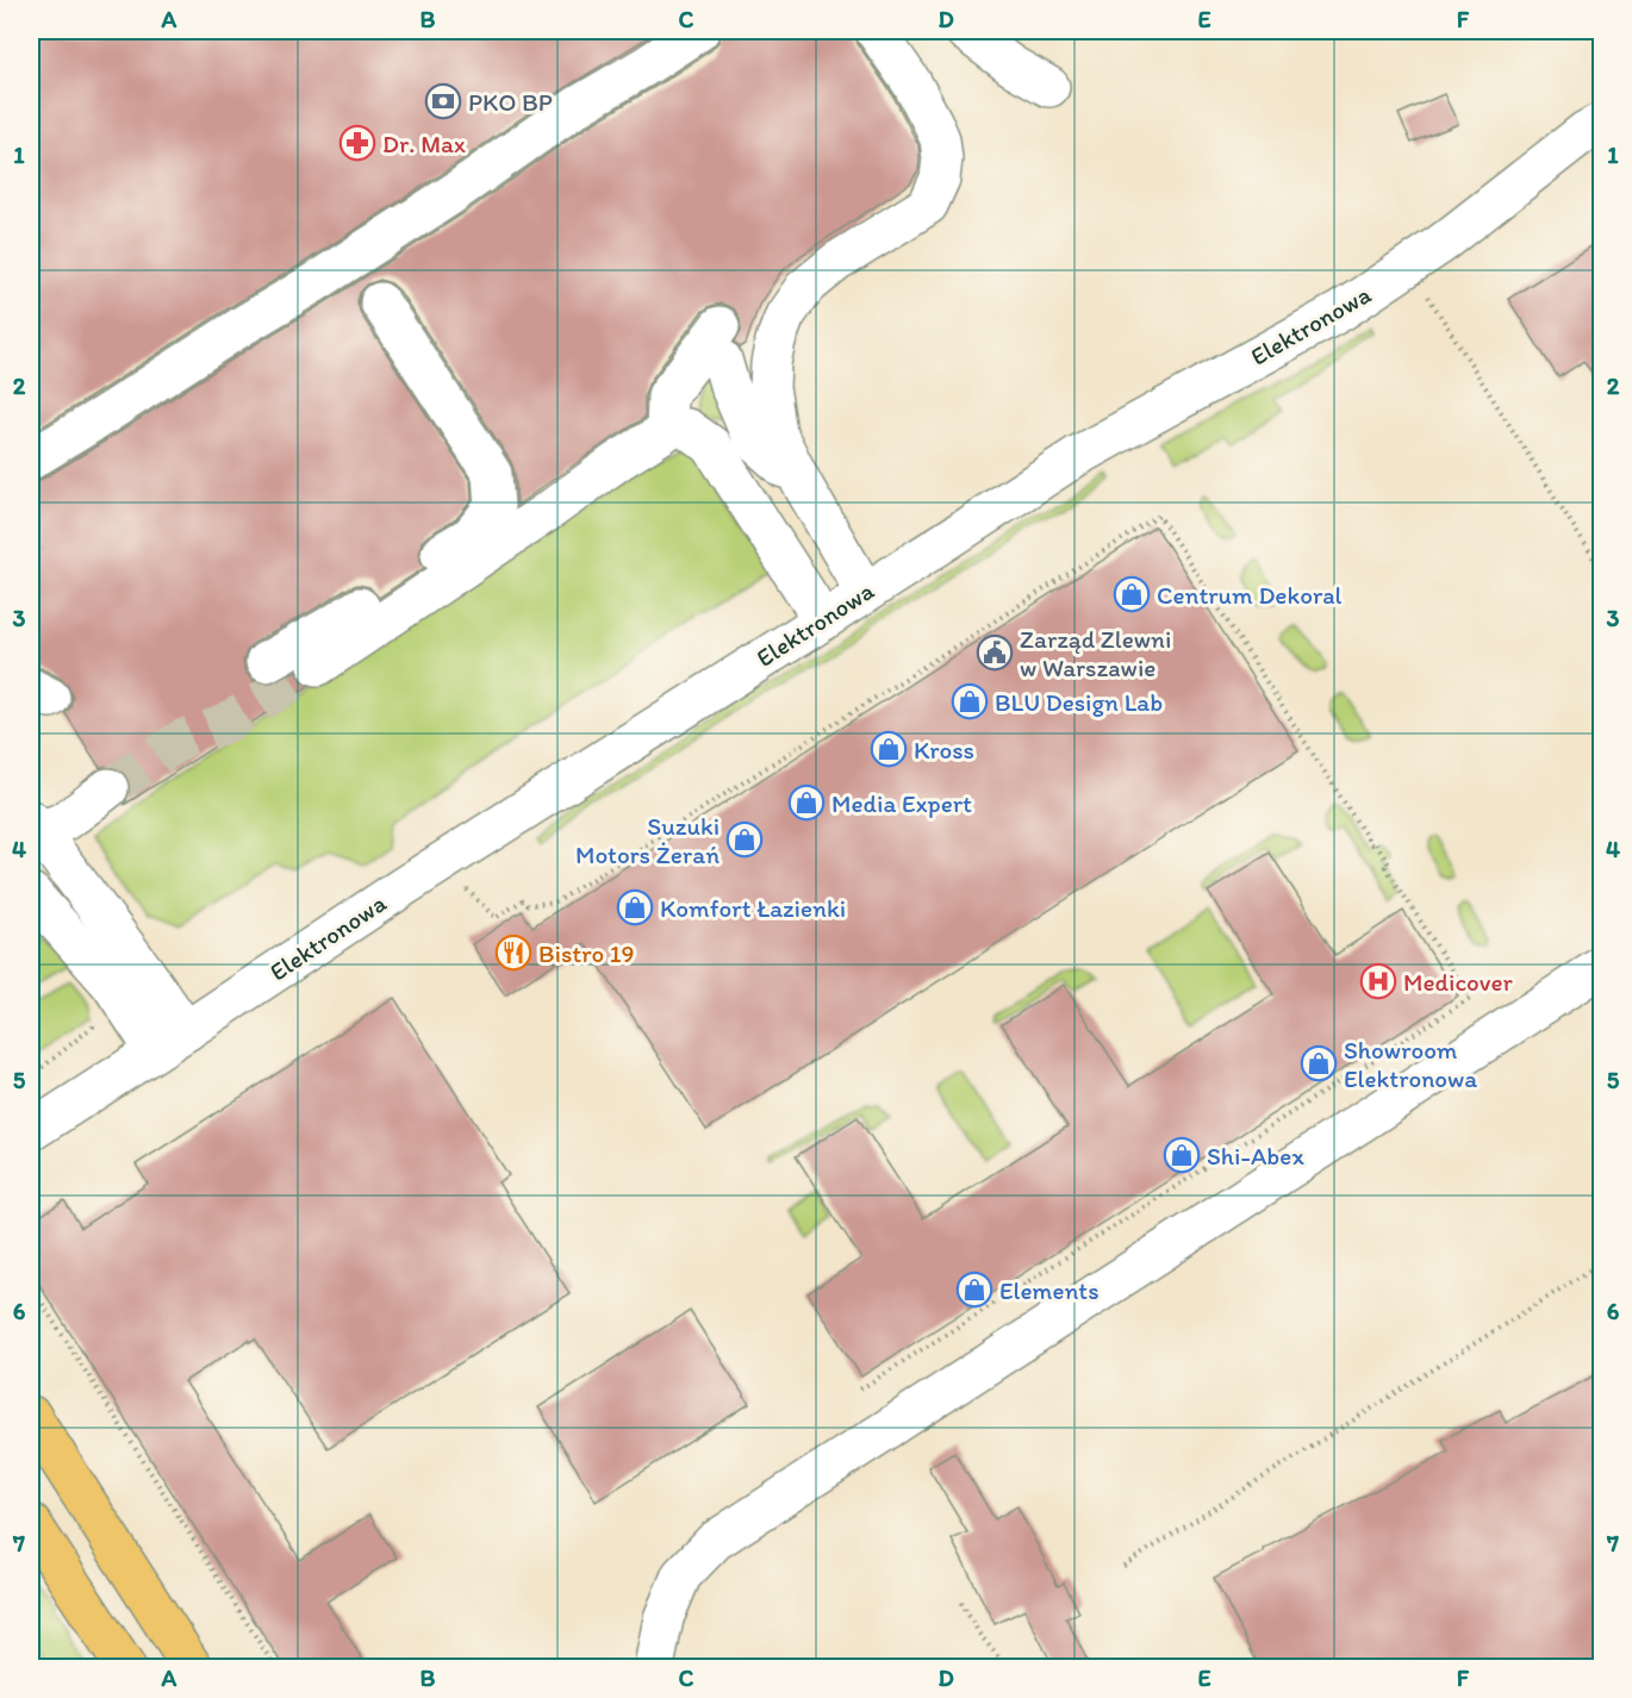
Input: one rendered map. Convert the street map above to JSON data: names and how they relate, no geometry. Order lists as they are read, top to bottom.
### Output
{
  "streets": {
    "street": ["Elektronowa"]
  },
  "places": {
    "bank": ["PKO BP"],
    "pharmacy": ["Dr. Max"],
    "shop": [
      "Centrum Dekoral",
      "BLU Design Lab",
      "Kross",
      "Media Expert",
      "Suzuki Motors Żerań",
      "Komfort Łazienki",
      "Showroom Elektronowa",
      "Shi-Abex",
      "Elements"
    ],
    "public building": ["Zarząd Zlewni w Warszawie"],
    "restaurant": ["Bistro 19"],
    "hospital": ["Medicover"]
  },
  "grid": {
    "columns": [
      "A",
      "B",
      "C",
      "D",
      "E",
      "F"
    ],
    "rows": [
      "1",
      "2",
      "3",
      "4",
      "5",
      "6",
      "7"
    ]
  }
}
